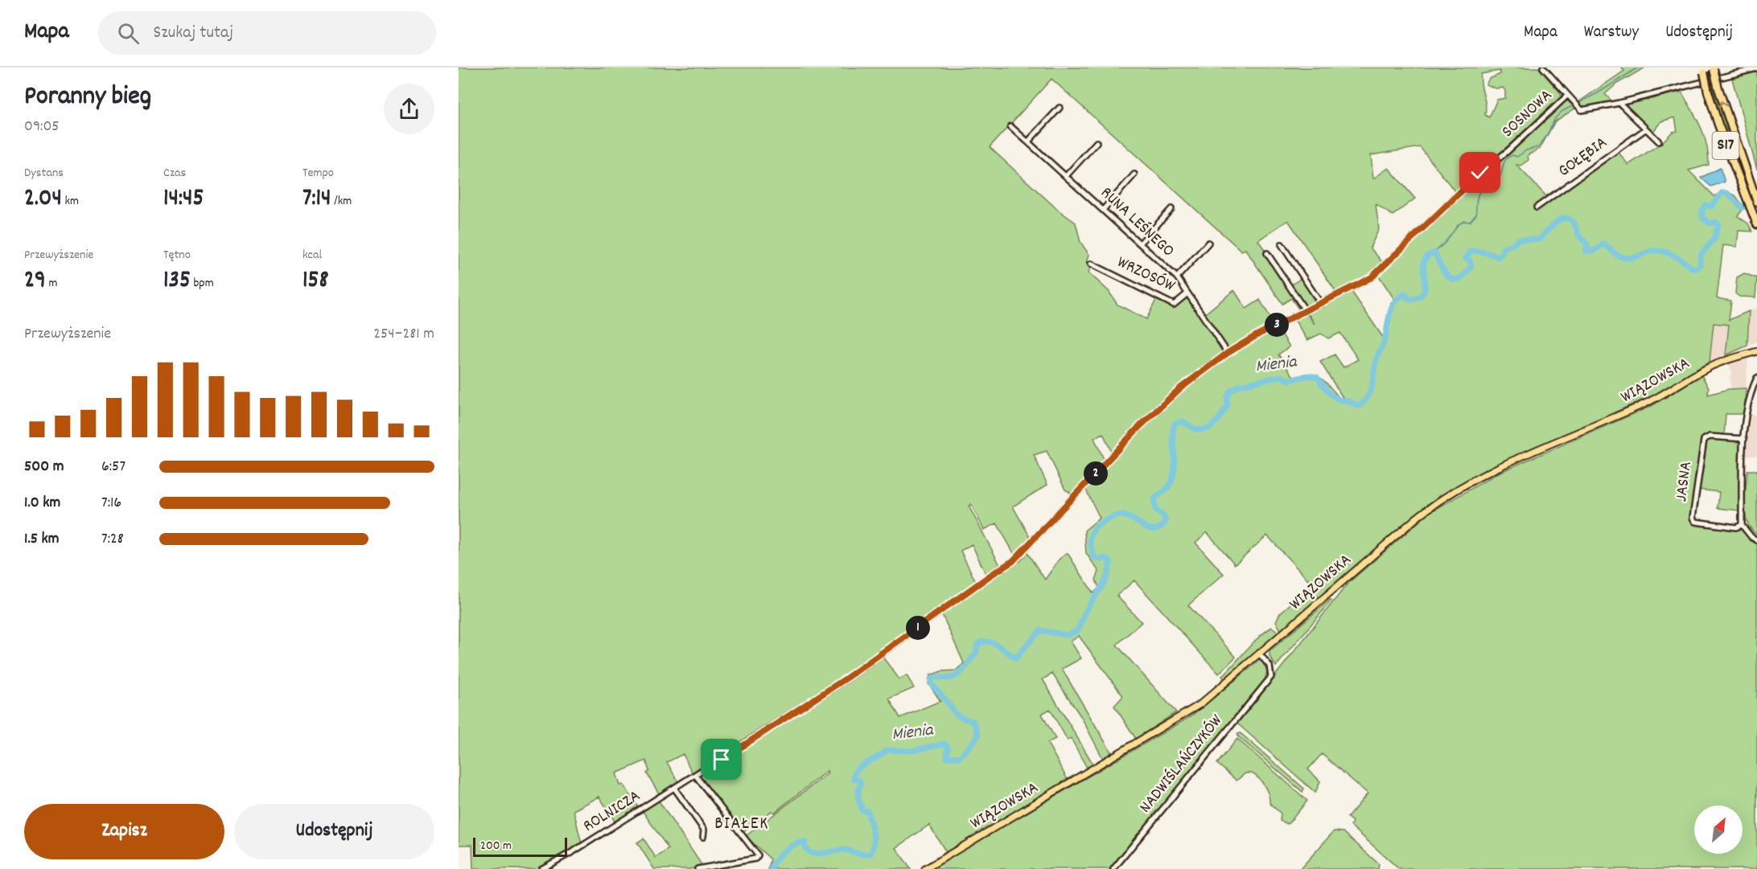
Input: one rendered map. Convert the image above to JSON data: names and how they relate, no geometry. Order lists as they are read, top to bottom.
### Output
{
  "streets": {
    "highway": ["S17"],
    "main road": ["WIĄZOWSKA"],
    "street": [
      "SOSNOWA",
      "GOŁĘBIA",
      "RUNA LEŚNEGO",
      "WRZOSÓW",
      "JASNA",
      "NADWIŚLAŃCZYKÓW",
      "ROLNICZA"
    ]
  },
  "crossings": [
    ["SOSNOWA", "RUNA LEŚNEGO"],
    ["SOSNOWA", "ROLNICZA"],
    ["RUNA LEŚNEGO", "WRZOSÓW"],
    ["WIĄZOWSKA", "NADWIŚLAŃCZYKÓW"]
  ],
  "districts": ["BIAŁEK"],
  "water": ["Mienia"],
  "scale_bar": "200 m",
  "north": "top right",
  "page": {
    "header": "Mapa",
    "search": "Szukaj tutaj",
    "nav": ["Mapa", "Warstwy", "Udostępnij"],
    "heading": ["Poranny bieg", "09:05"],
    "stats": [
      ["Dystans", "2.04 km"],
      ["Czas", "14:45"],
      ["Tempo", "7:14 /km"],
      ["Przewyższenie", "29 m"],
      ["Tętno", "135 bpm"],
      ["kcal", "158"]
    ],
    "pins": ["3", "2", "1"],
    "chart": ["Przewyższenie", "254–281 m"],
    "list": [
      {
        "name": "500 m",
        "note": "6:57"
      },
      {
        "name": "1.0 km",
        "note": "7:16"
      },
      {
        "name": "1.5 km",
        "note": "7:28"
      }
    ],
    "buttons": ["Zapisz", "Udostępnij"],
    "scale": "200 m"
  }
}
